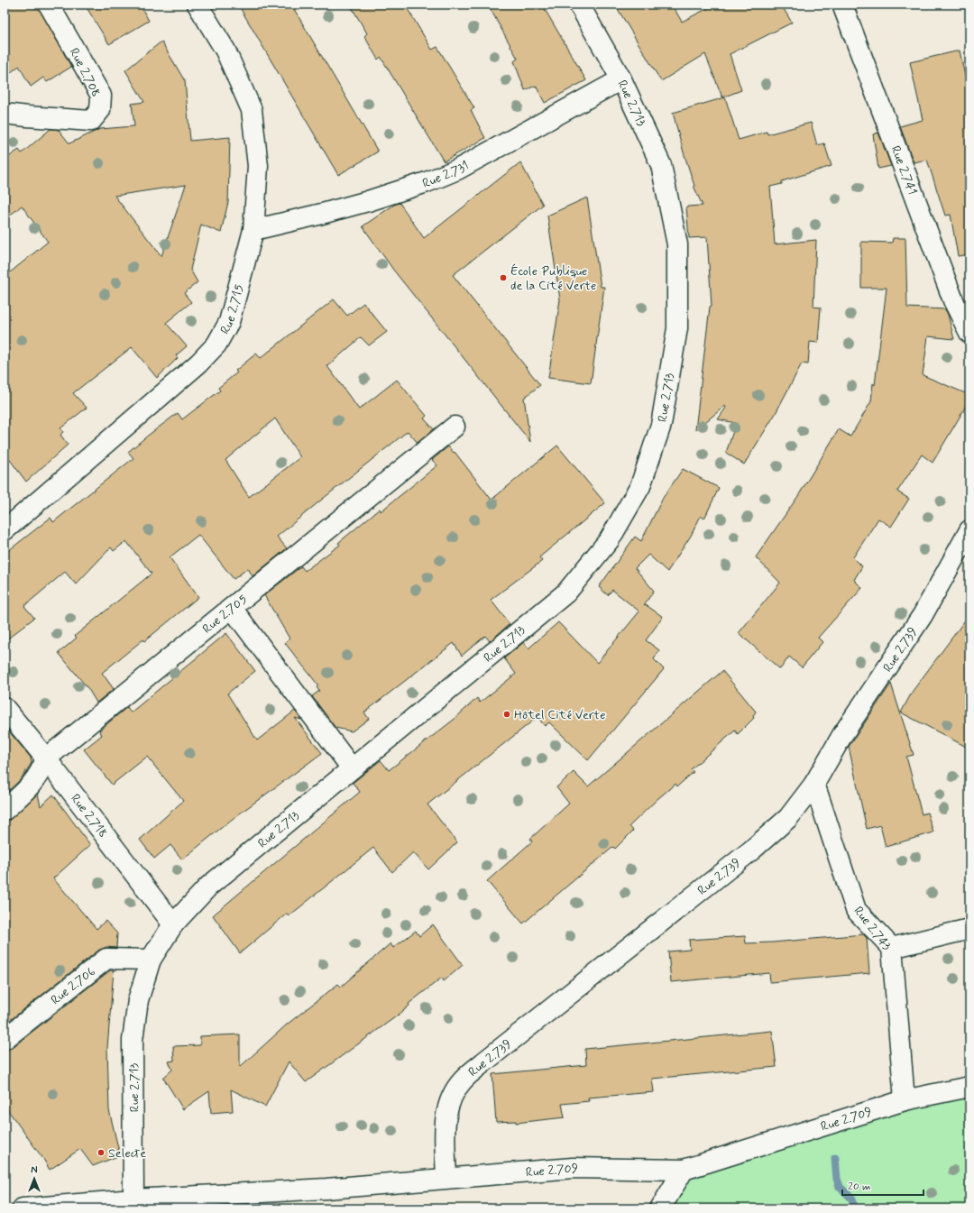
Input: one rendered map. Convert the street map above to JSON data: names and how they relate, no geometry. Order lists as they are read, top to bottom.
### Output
{
  "streets": {
    "street": [
      "Rue 2.708",
      "Rue 2.713",
      "Rue 2.741",
      "Rue 2.731",
      "Rue 2.715",
      "Rue 2.705",
      "Rue 2.739",
      "Rue 2.718",
      "Rue 2.743",
      "Rue 2.706",
      "Rue 2.709"
    ]
  },
  "crossings": [
    ["Rue 2.713", "Rue 2.731"],
    ["Rue 2.713", "Rue 2.718"],
    ["Rue 2.713", "Rue 2.706"],
    ["Rue 2.713", "Rue 2.709"],
    ["Rue 2.731", "Rue 2.715"],
    ["Rue 2.705", "Rue 2.718"],
    ["Rue 2.739", "Rue 2.743"],
    ["Rue 2.739", "Rue 2.709"],
    ["Rue 2.743", "Rue 2.709"]
  ],
  "places": ["École Publique de la Cité Verte", "Hôtel Cité Verte", "Selecte"],
  "scale_bar": "20 m",
  "north": "top"
}
